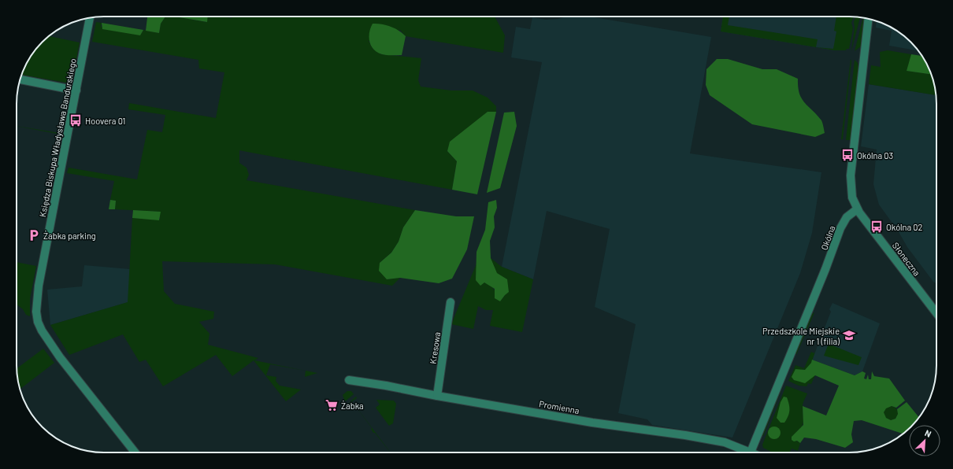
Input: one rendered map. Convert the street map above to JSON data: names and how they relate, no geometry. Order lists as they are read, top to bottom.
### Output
{
  "streets": {
    "street": [
      "Księdza Biskupa Władysława Bandurskiego",
      "Okólna",
      "Słoneczna",
      "Kresowa",
      "Promienna"
    ]
  },
  "crossings": [
    ["Okólna", "Słoneczna"],
    ["Kresowa", "Promienna"]
  ],
  "places": {
    "bus stop": ["Hoovera 01", "Okólna 03", "Okólna 02"],
    "parking": ["Żabka parking"],
    "school or university": ["Przedszkole Miejskie nr 1 (filia)"],
    "supermarket": ["Żabka"]
  },
  "north": "top right"
}
